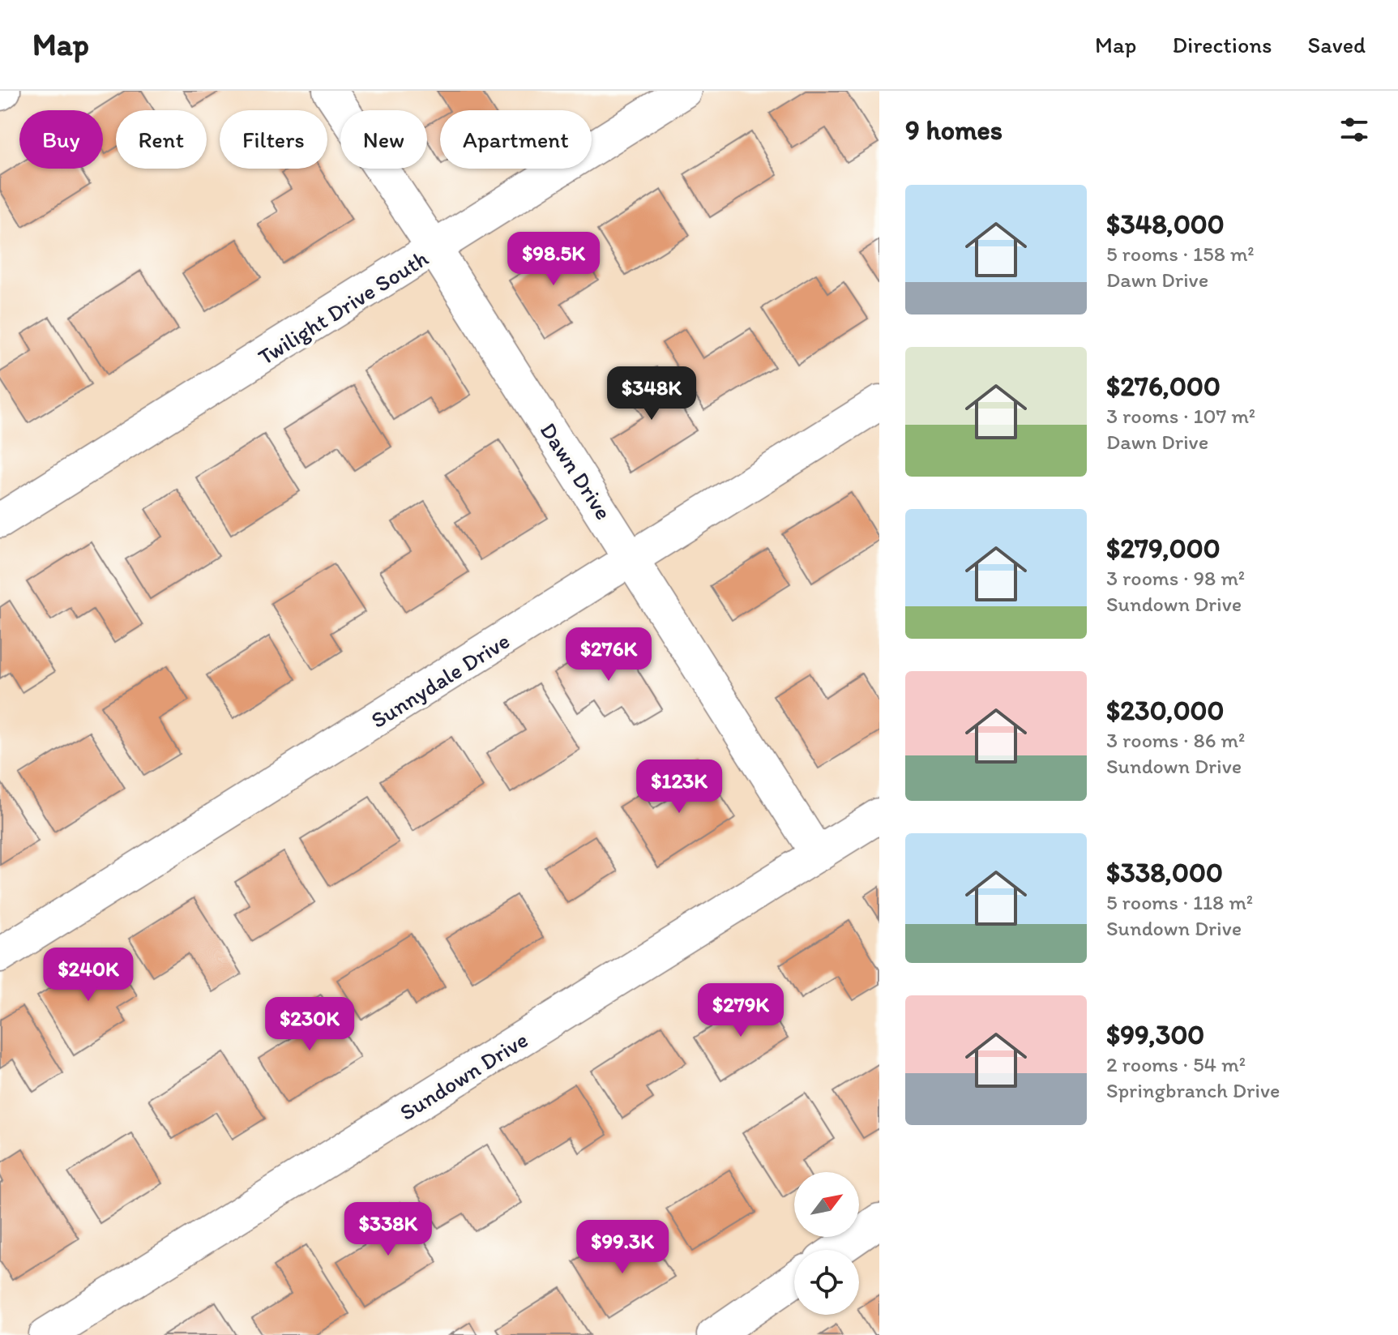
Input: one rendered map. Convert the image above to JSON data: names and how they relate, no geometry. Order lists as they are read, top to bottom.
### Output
{
  "streets": {
    "street": [
      "Twilight Drive South",
      "Dawn Drive",
      "Sunnydale Drive",
      "Sundown Drive"
    ]
  },
  "crossings": [
    ["Twilight Drive South", "Dawn Drive"],
    ["Dawn Drive", "Sunnydale Drive"],
    ["Dawn Drive", "Sundown Drive"]
  ],
  "north": "top right",
  "page": {
    "header": "Map",
    "nav": ["Map", "Directions", "Saved"],
    "heading": "9 homes",
    "chip": [
      "Buy",
      "Rent",
      "Filters",
      "New",
      "Apartment"
    ],
    "list": [
      {
        "name": "$348,000",
        "note": "5 rooms · 158 m² · Dawn Drive"
      },
      {
        "name": "$276,000",
        "note": "3 rooms · 107 m² · Dawn Drive"
      },
      {
        "name": "$279,000",
        "note": "3 rooms · 98 m² · Sundown Drive"
      },
      {
        "name": "$230,000",
        "note": "3 rooms · 86 m² · Sundown Drive"
      },
      {
        "name": "$338,000",
        "note": "5 rooms · 118 m² · Sundown Drive"
      },
      {
        "name": "$99,300",
        "note": "2 rooms · 54 m² · Springbranch Drive"
      }
    ],
    "price": [
      "$98.5K",
      "$348K",
      "$276K",
      "$123K",
      "$240K",
      "$279K",
      "$230K",
      "$338K",
      "$99.3K"
    ]
  }
}
